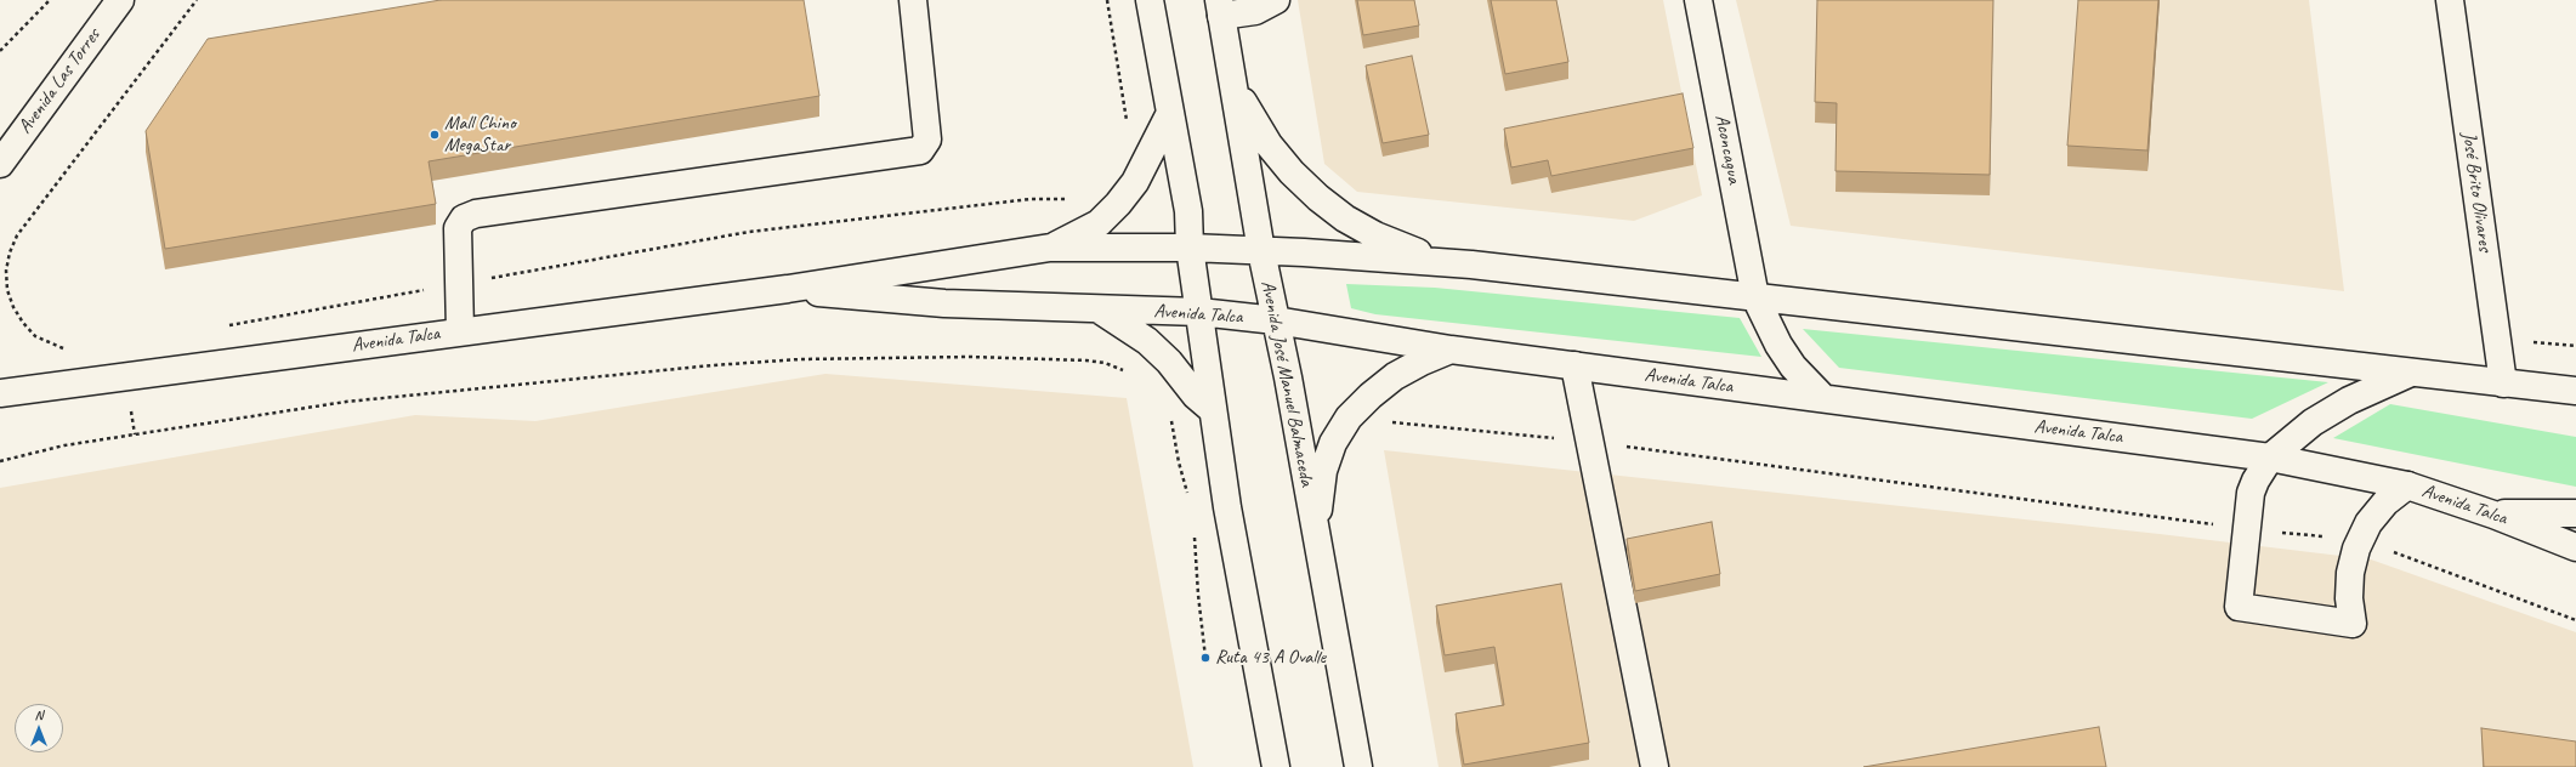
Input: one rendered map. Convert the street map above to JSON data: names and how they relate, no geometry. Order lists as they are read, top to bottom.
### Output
{
  "streets": {
    "main road": [
      "Avenida Las Torres",
      "Aconcagua",
      "José Brito Olivares",
      "Avenida Talca",
      "Avenida José Manuel Balmaceda"
    ]
  },
  "crossings": [
    ["Aconcagua", "Avenida Talca"],
    ["José Brito Olivares", "Avenida Talca"],
    ["Avenida Talca", "Avenida José Manuel Balmaceda"]
  ],
  "places": ["Mall Chino MegaStar", "Ruta 43 A Ovalle"],
  "north": "top"
}
